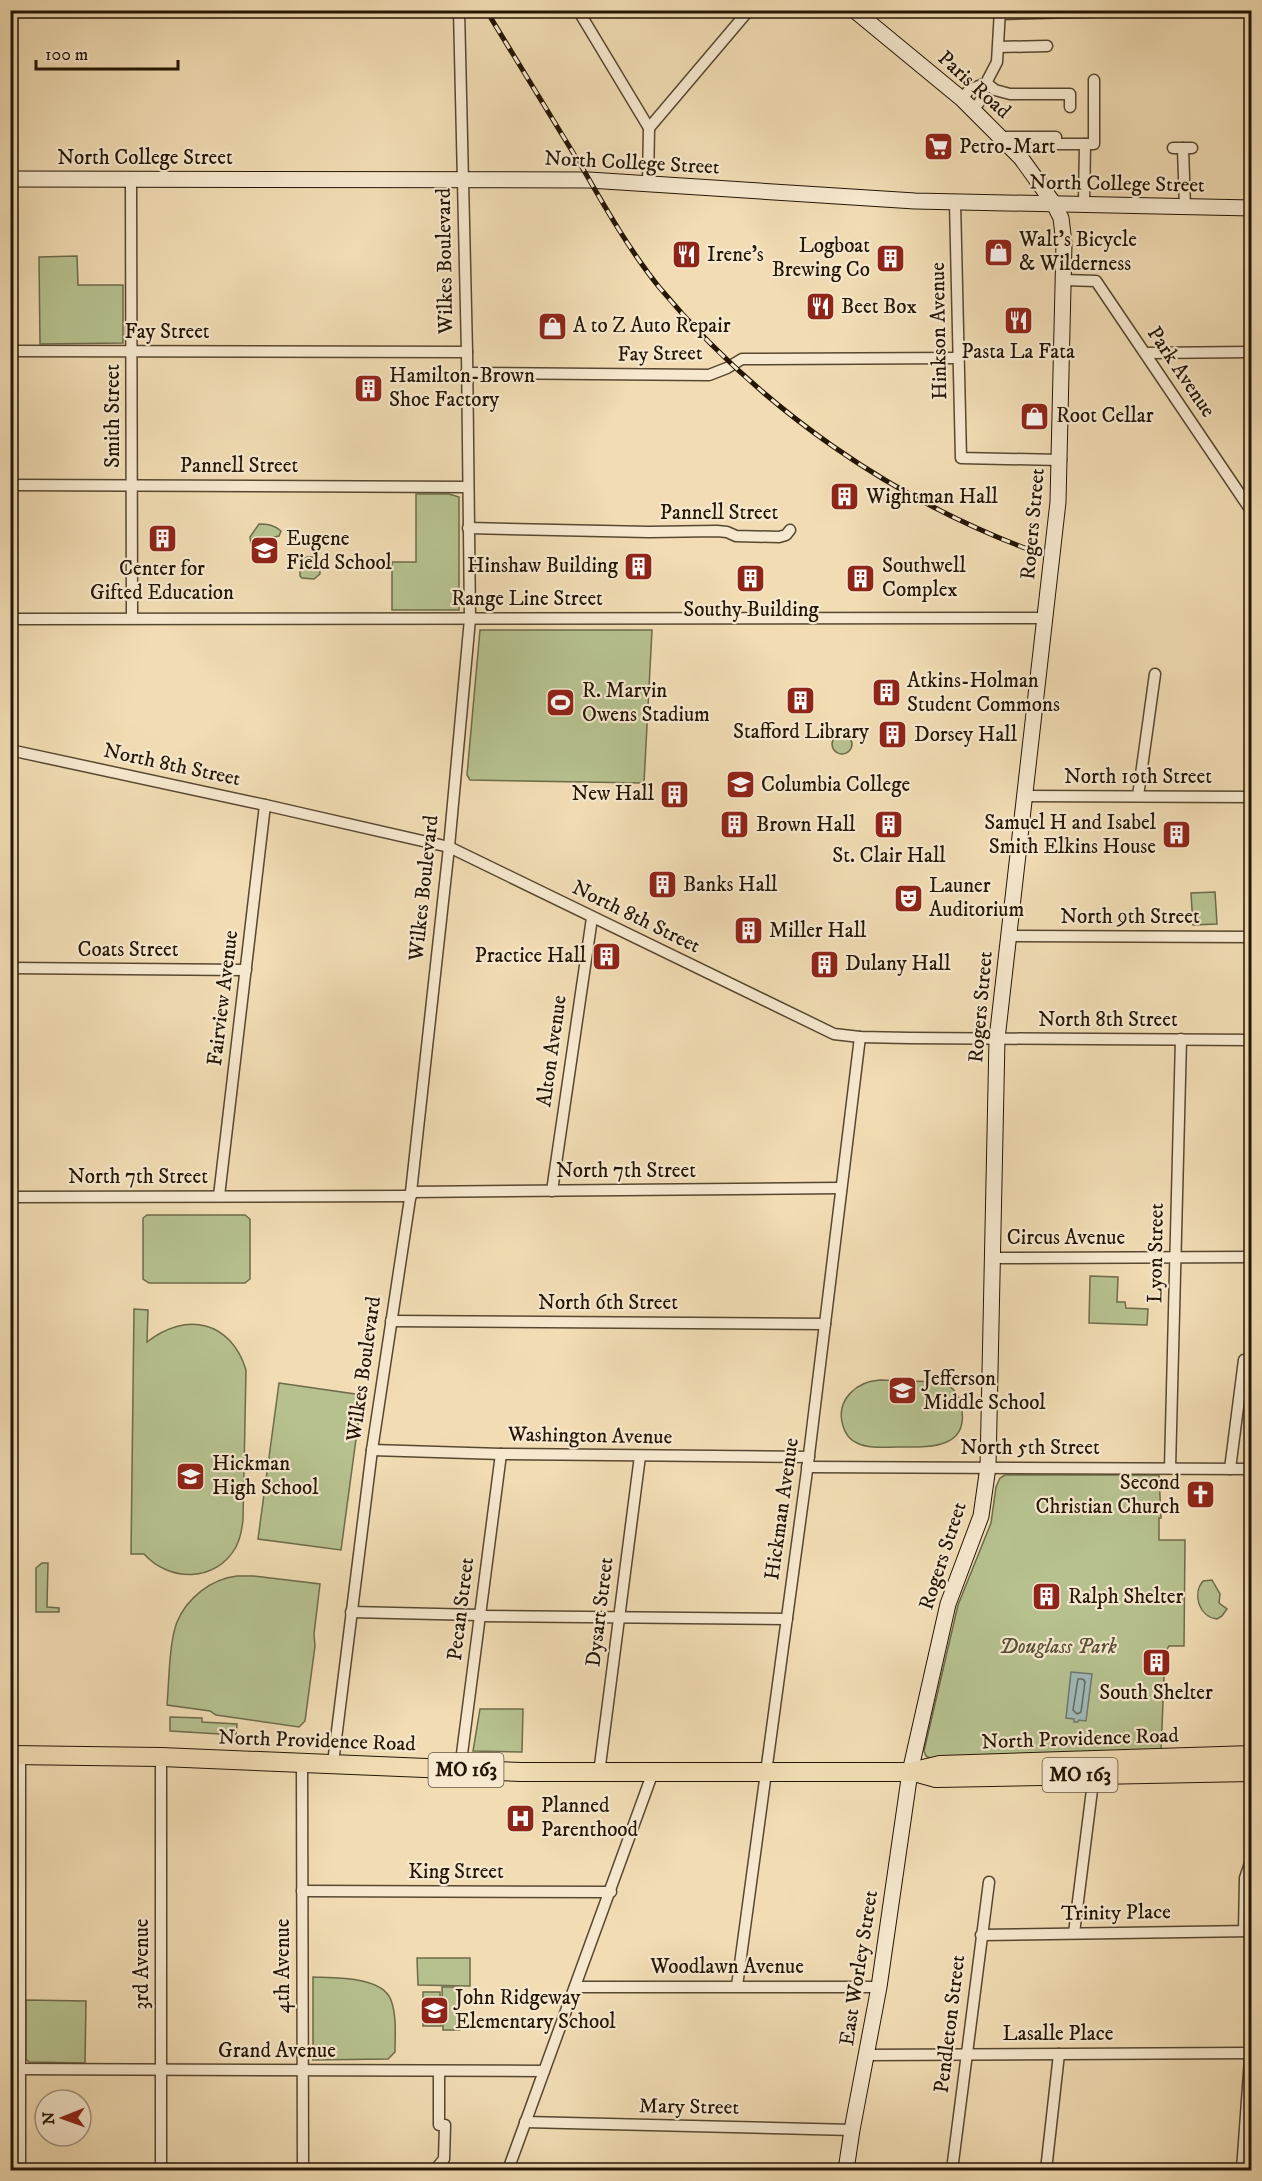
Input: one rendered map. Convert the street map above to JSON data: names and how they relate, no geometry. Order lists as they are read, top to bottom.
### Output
{
  "streets": {
    "main road": ["North Providence Road", "MO 163"],
    "street": [
      "Paris Road",
      "North College Street",
      "Wilkes Boulevard",
      "Hinkson Avenue",
      "Fay Street",
      "Park Avenue",
      "Smith Street",
      "Pannell Street",
      "Rogers Street",
      "Range Line Street",
      "North 8th Street",
      "North 10th Street",
      "North 9th Street",
      "Coats Street",
      "Fairview Avenue",
      "Alton Avenue",
      "North 7th Street",
      "Circus Avenue",
      "Lyon Street",
      "North 6th Street",
      "Washington Avenue",
      "North 5th Street",
      "Hickman Avenue",
      "Pecan Street",
      "Dysart Street",
      "King Street",
      "Trinity Place",
      "3rd Avenue",
      "4th Avenue",
      "Woodlawn Avenue",
      "East Worley Street",
      "Pendleton Street",
      "Lasalle Place",
      "Grand Avenue",
      "Mary Street"
    ]
  },
  "crossings": [
    ["Paris Road", "North College Street"],
    ["Paris Road", "Rogers Street"],
    ["North College Street", "Wilkes Boulevard"],
    ["North College Street", "Hinkson Avenue"],
    ["North College Street", "Smith Street"],
    ["North College Street", "Rogers Street"],
    ["Wilkes Boulevard", "Fay Street"],
    ["Wilkes Boulevard", "Pannell Street"],
    ["Wilkes Boulevard", "Range Line Street"],
    ["Wilkes Boulevard", "North 8th Street"],
    ["Wilkes Boulevard", "North 7th Street"],
    ["Wilkes Boulevard", "North 6th Street"],
    ["Wilkes Boulevard", "Washington Avenue"],
    ["Wilkes Boulevard", "North Providence Road"],
    ["Hinkson Avenue", "Fay Street"],
    ["Hinkson Avenue", "Rogers Street"],
    ["Fay Street", "Smith Street"],
    ["Park Avenue", "Rogers Street"],
    ["Smith Street", "Pannell Street"],
    ["Smith Street", "Range Line Street"],
    ["Rogers Street", "Range Line Street"],
    ["Rogers Street", "North 8th Street"],
    ["Rogers Street", "North 10th Street"],
    ["Rogers Street", "North 9th Street"],
    ["Rogers Street", "Circus Avenue"],
    ["Rogers Street", "North 5th Street"],
    ["Rogers Street", "North Providence Road"],
    ["Rogers Street", "East Worley Street"],
    ["North 8th Street", "Fairview Avenue"],
    ["North 8th Street", "Alton Avenue"],
    ["North 8th Street", "Lyon Street"],
    ["North 8th Street", "Hickman Avenue"],
    ["Coats Street", "Fairview Avenue"],
    ["Fairview Avenue", "North 7th Street"],
    ["Alton Avenue", "North 7th Street"],
    ["North 7th Street", "Hickman Avenue"],
    ["Circus Avenue", "Lyon Street"],
    ["Lyon Street", "North 5th Street"],
    ["North 6th Street", "Hickman Avenue"],
    ["Washington Avenue", "North 5th Street"],
    ["Washington Avenue", "Hickman Avenue"],
    ["Washington Avenue", "Pecan Street"],
    ["Washington Avenue", "Dysart Street"],
    ["North 5th Street", "Hickman Avenue"],
    ["Hickman Avenue", "North Providence Road"],
    ["Hickman Avenue", "Woodlawn Avenue"],
    ["Pecan Street", "North Providence Road"],
    ["Dysart Street", "North Providence Road"],
    ["North Providence Road", "3rd Avenue"],
    ["North Providence Road", "4th Avenue"],
    ["North Providence Road", "East Worley Street"],
    ["King Street", "4th Avenue"],
    ["Trinity Place", "Pendleton Street"],
    ["3rd Avenue", "Grand Avenue"],
    ["4th Avenue", "Grand Avenue"],
    ["Woodlawn Avenue", "East Worley Street"],
    ["East Worley Street", "Lasalle Place"],
    ["East Worley Street", "Mary Street"],
    ["Pendleton Street", "Lasalle Place"]
  ],
  "parks": ["Douglass Park"],
  "places": {
    "supermarket": ["Petro-Mart"],
    "shop": ["Walt's Bicycle & Wilderness", "A to Z Auto Repair", "Root Cellar"],
    "restaurant": ["Irene's", "Beet Box", "Pasta La Fata"],
    "building": [
      "Logboat Brewing Co",
      "Hamilton-Brown Shoe Factory",
      "Wightman Hall",
      "Center for Gifted Education",
      "Hinshaw Building",
      "Southwell Complex",
      "Southy Building",
      "Atkins-Holman Student Commons",
      "Stafford Library",
      "Dorsey Hall",
      "New Hall",
      "Brown Hall",
      "St. Clair Hall",
      "Samuel H and Isabel Smith Elkins House",
      "Banks Hall",
      "Miller Hall",
      "Practice Hall",
      "Dulany Hall",
      "Ralph Shelter",
      "South Shelter"
    ],
    "school or university": [
      "Eugene Field School",
      "Columbia College",
      "Jefferson Middle School",
      "Hickman High School",
      "John Ridgeway Elementary School"
    ],
    "sports": ["R. Marvin Owens Stadium"],
    "theatre": ["Launer Auditorium"],
    "church": ["Second Christian Church"],
    "hospital": ["Planned Parenthood"]
  },
  "scale_bar": "100 m",
  "north": "left"
}
